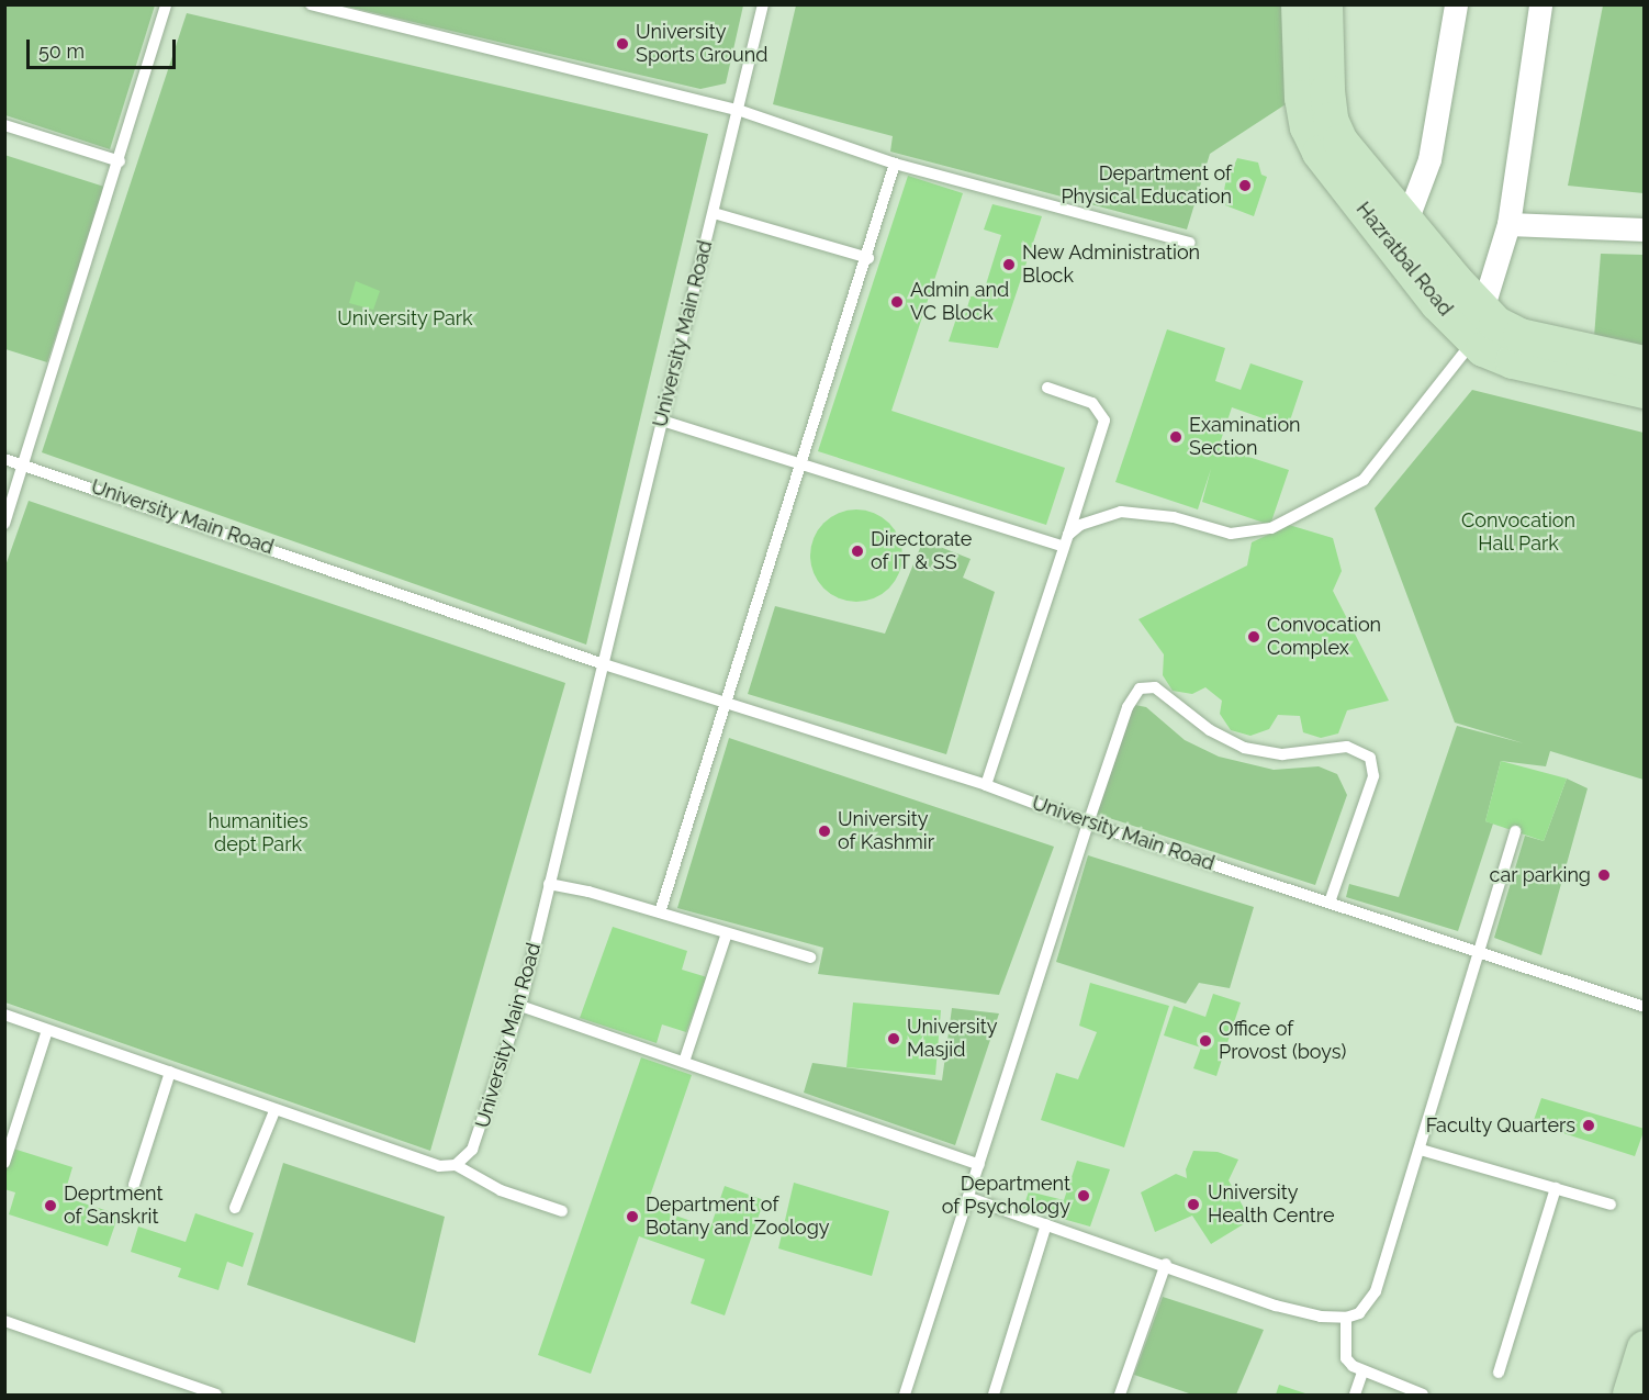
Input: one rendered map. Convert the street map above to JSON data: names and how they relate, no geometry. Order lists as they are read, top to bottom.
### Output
{
  "streets": {
    "main road": ["Hazratbal Road"],
    "lane": ["University Main Road"]
  },
  "parks": ["University Park", "Convocation Hall Park", "humanities dept Park"],
  "places": [
    "University Sports Ground",
    "Department of Physical Education",
    "New Administration Block",
    "Admin and VC Block",
    "Examination Section",
    "Directorate of IT & SS",
    "Convocation Complex",
    "University of Kashmir",
    "car parking",
    "University Masjid",
    "Office of Provost (boys)",
    "Faculty Quarters",
    "Department of Psychology",
    "University Health Centre",
    "Deprtment of Sanskrit",
    "Department of Botany and Zoology"
  ],
  "scale_bar": "50 m"
}
